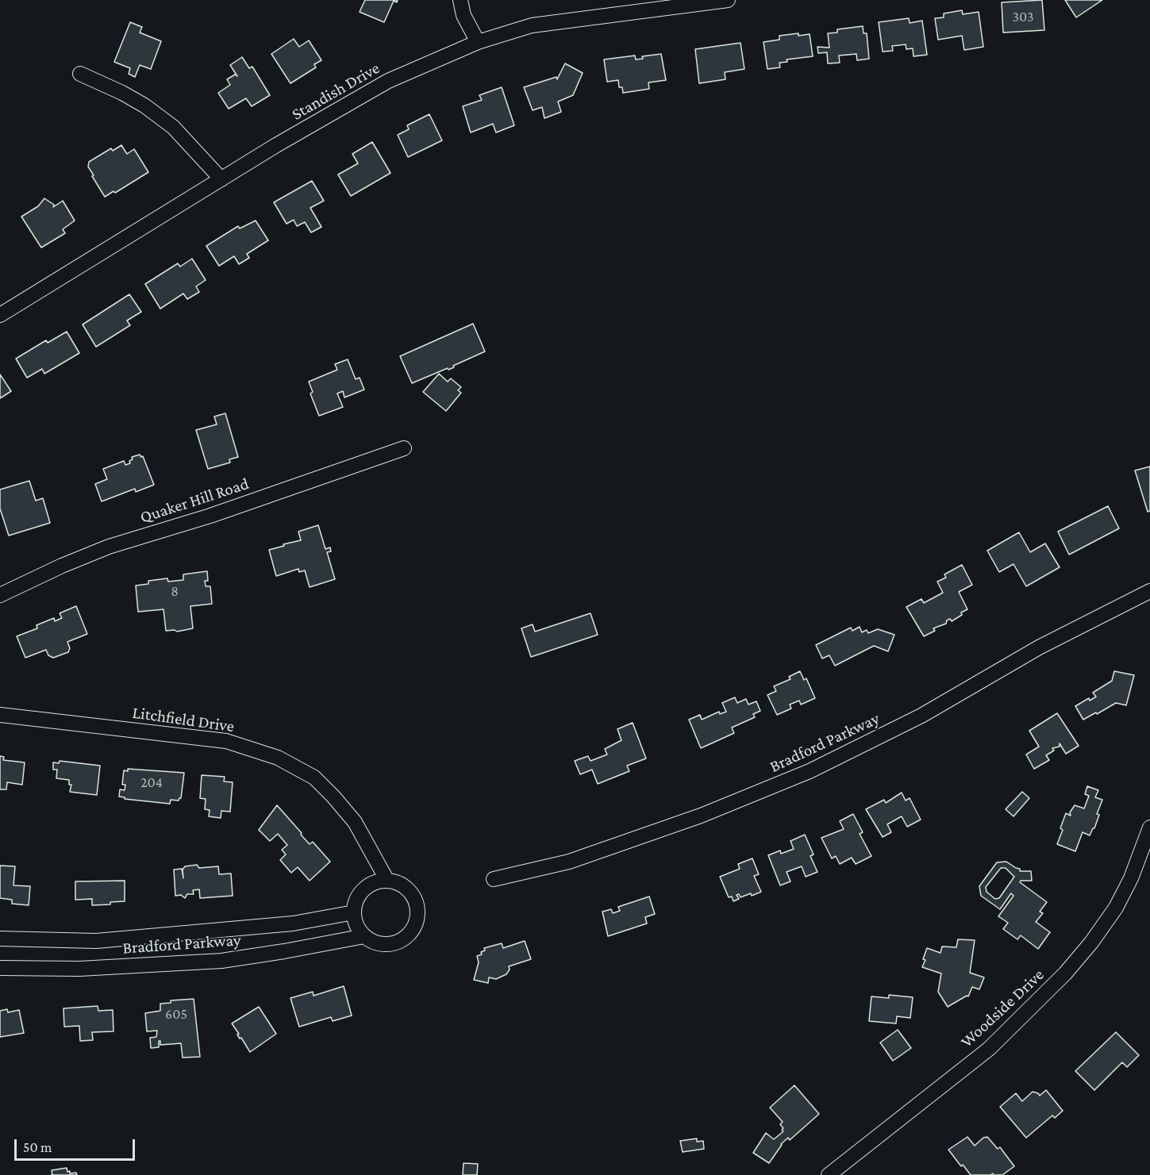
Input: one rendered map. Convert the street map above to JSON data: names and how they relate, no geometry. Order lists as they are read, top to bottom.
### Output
{
  "streets": {
    "street": [
      "Standish Drive",
      "Quaker Hill Road",
      "Litchfield Drive",
      "Bradford Parkway",
      "Woodside Drive"
    ]
  },
  "crossings": [
    ["Litchfield Drive", "Bradford Parkway"]
  ],
  "house_numbers": [
    "303",
    "8",
    "204",
    "605"
  ],
  "scale_bar": "50 m"
}
